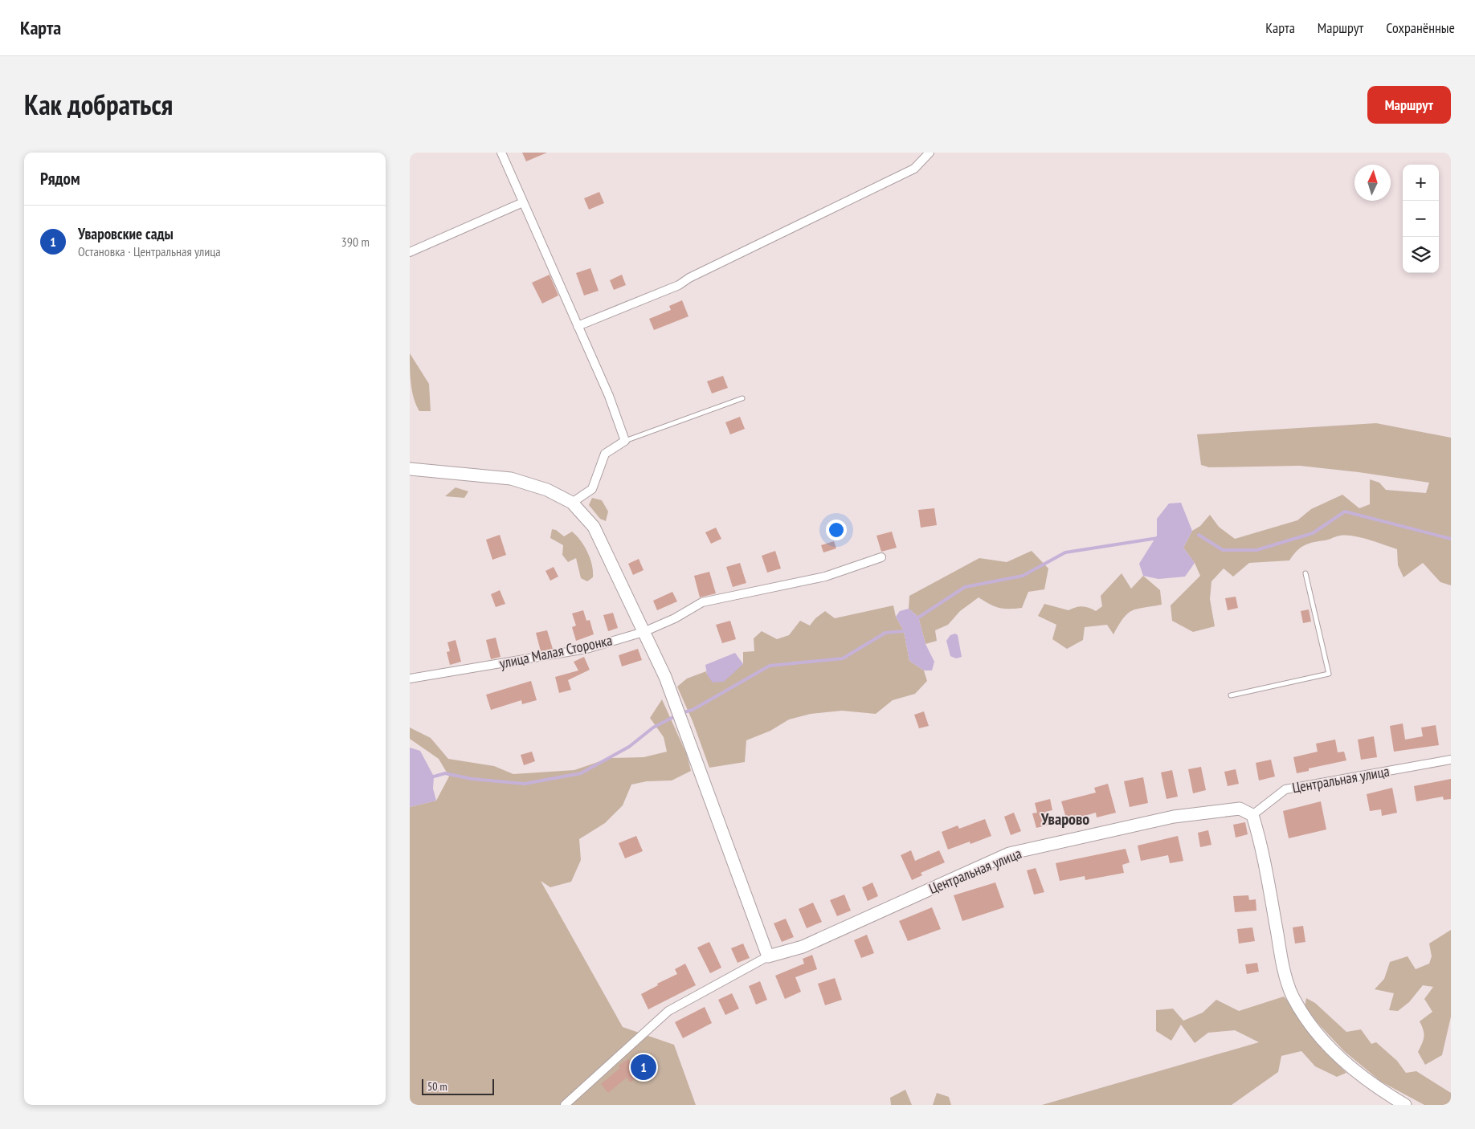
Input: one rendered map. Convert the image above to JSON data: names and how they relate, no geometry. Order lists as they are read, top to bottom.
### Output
{
  "streets": {
    "street": ["улица Малая Сторонка", "Центральная улица"]
  },
  "districts": ["Уварово"],
  "scale_bar": "50 m",
  "north": "top",
  "page": {
    "header": "Карта",
    "nav": ["Карта", "Маршрут", "Сохранённые"],
    "title": "Как добраться",
    "buttons": "Маршрут",
    "heading": "Рядом",
    "map_buttons": ["+", "−"],
    "list": [
      {
        "mark": "1",
        "name": "Уваровские сады",
        "note": "Остановка · Центральная улица",
        "value": "390 m"
      }
    ],
    "pins": "1",
    "scale": "50 m"
  }
}
